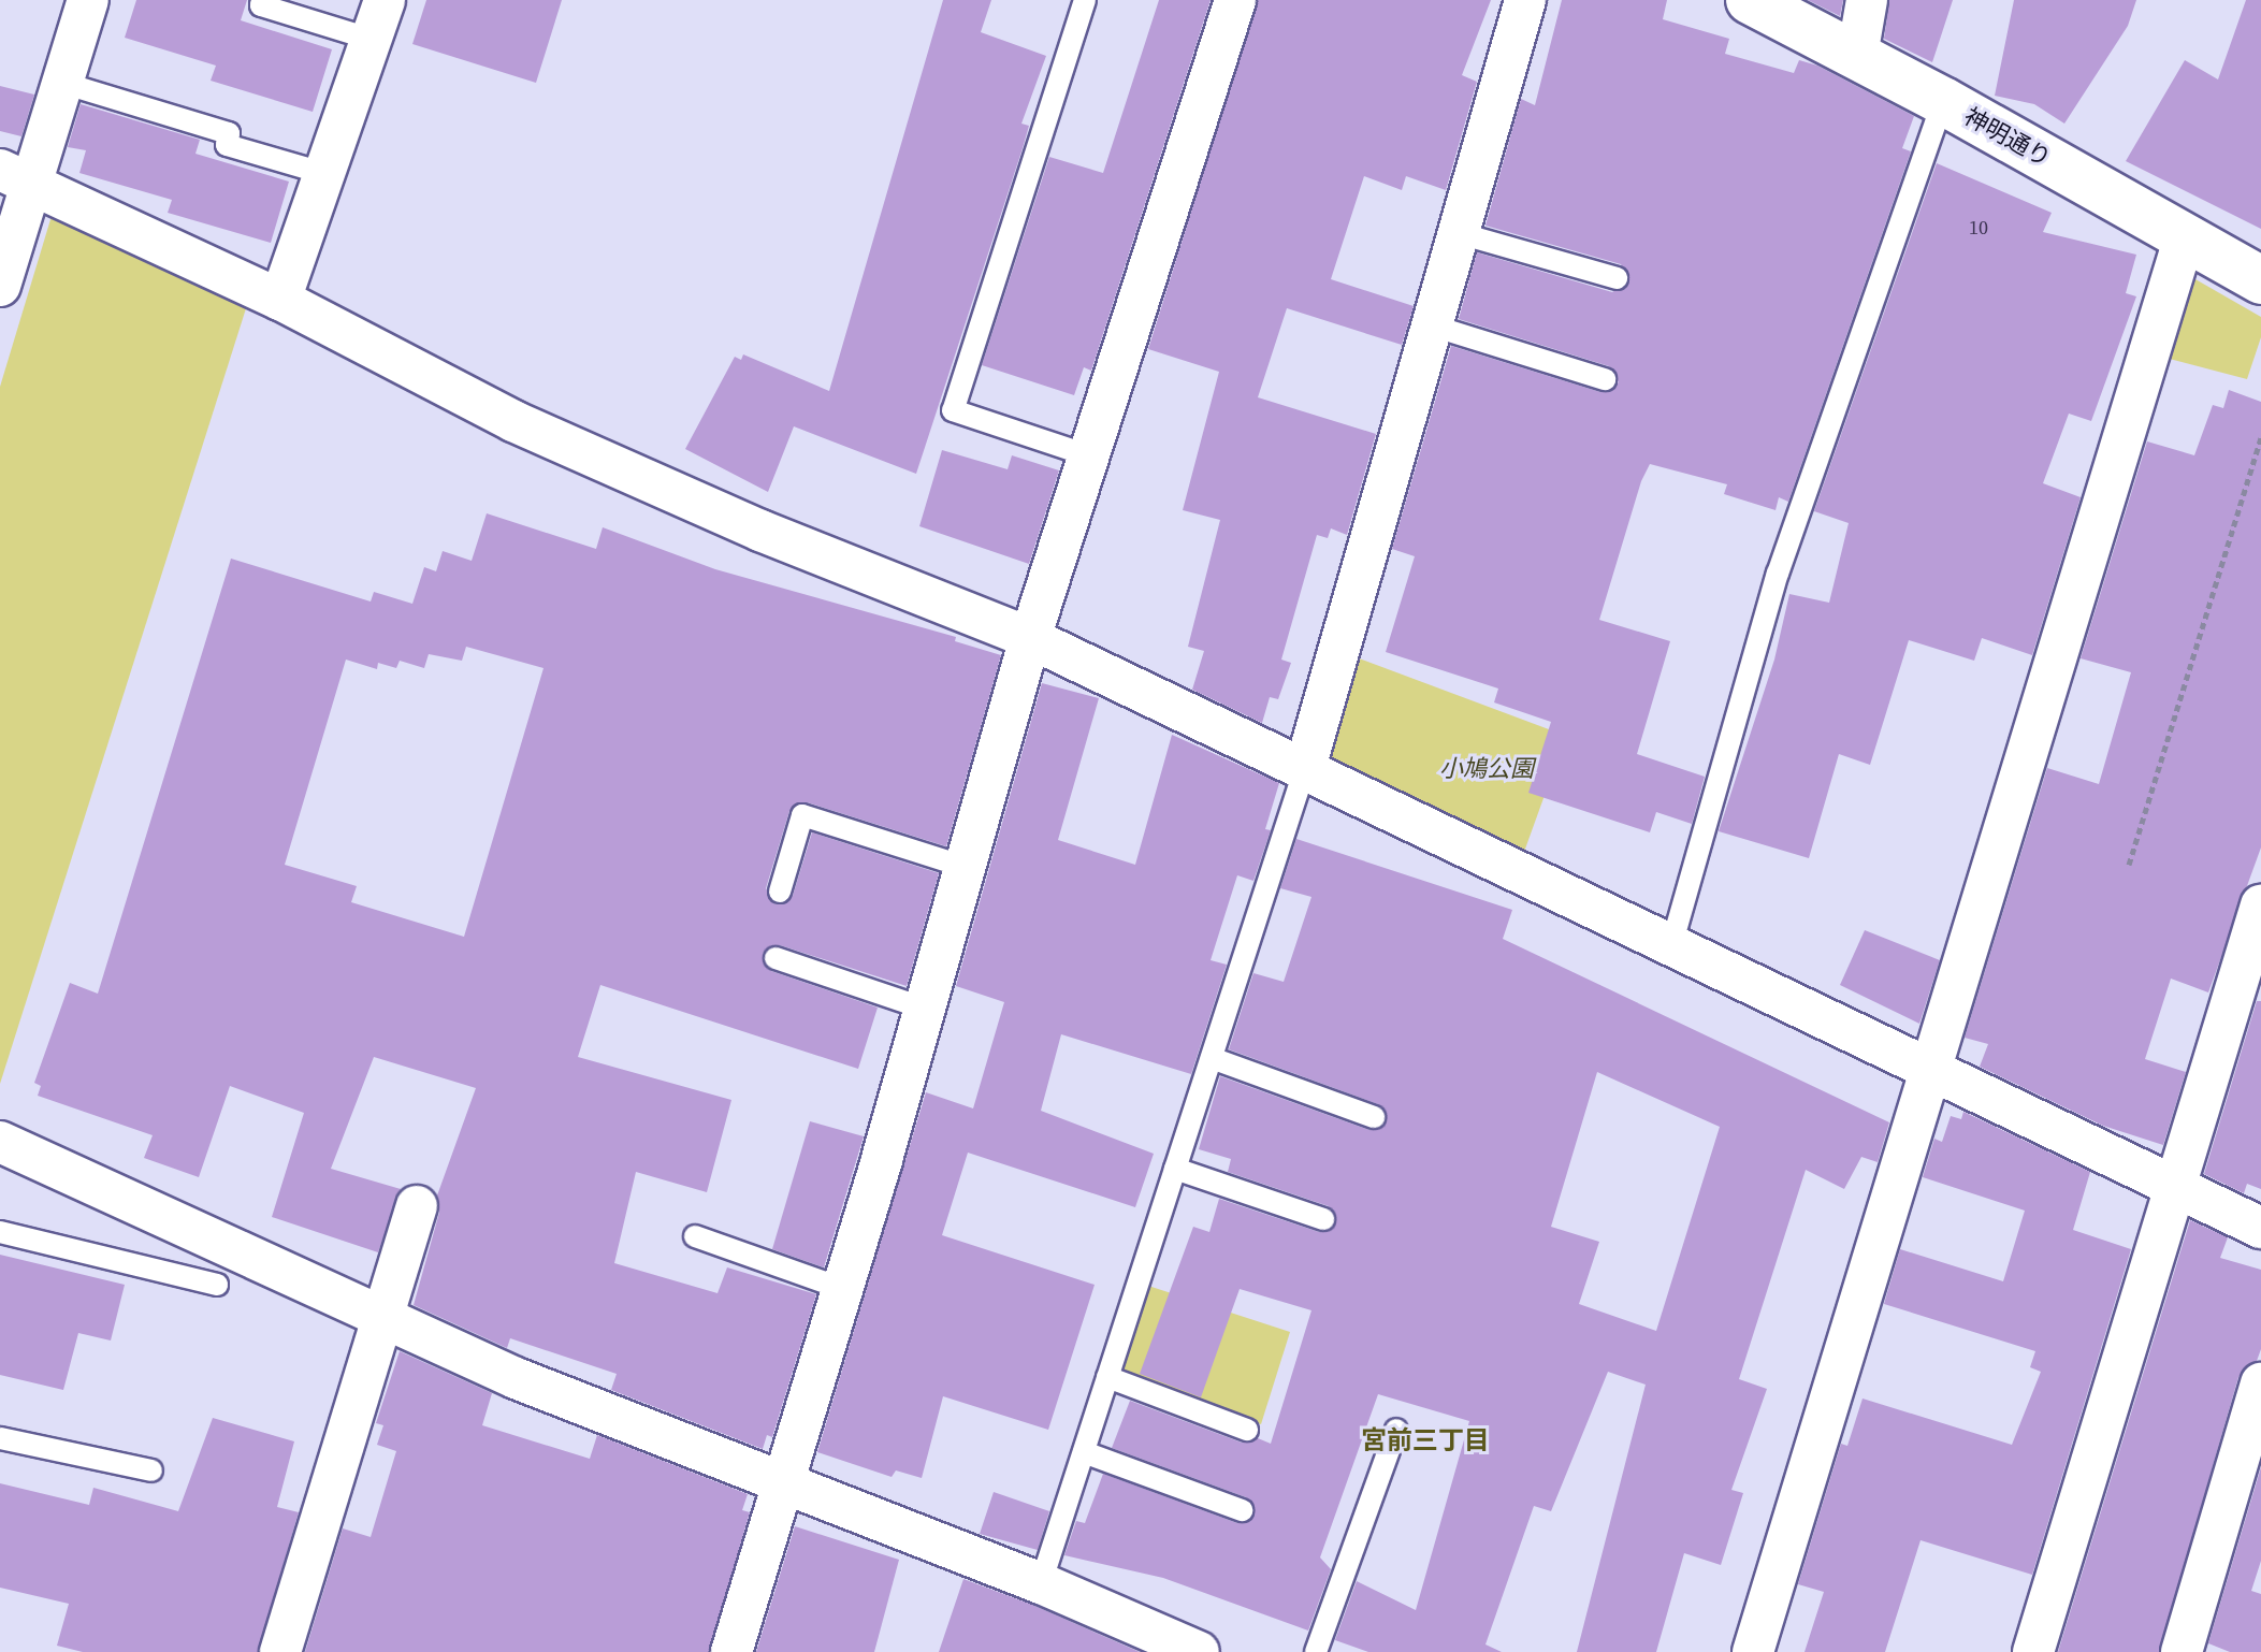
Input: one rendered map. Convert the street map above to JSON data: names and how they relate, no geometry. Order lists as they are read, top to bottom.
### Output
{
  "streets": {
    "street": ["神明通り"]
  },
  "districts": ["宮前三丁目"],
  "parks": ["小鳩公園"],
  "house_numbers": ["10"]
}
